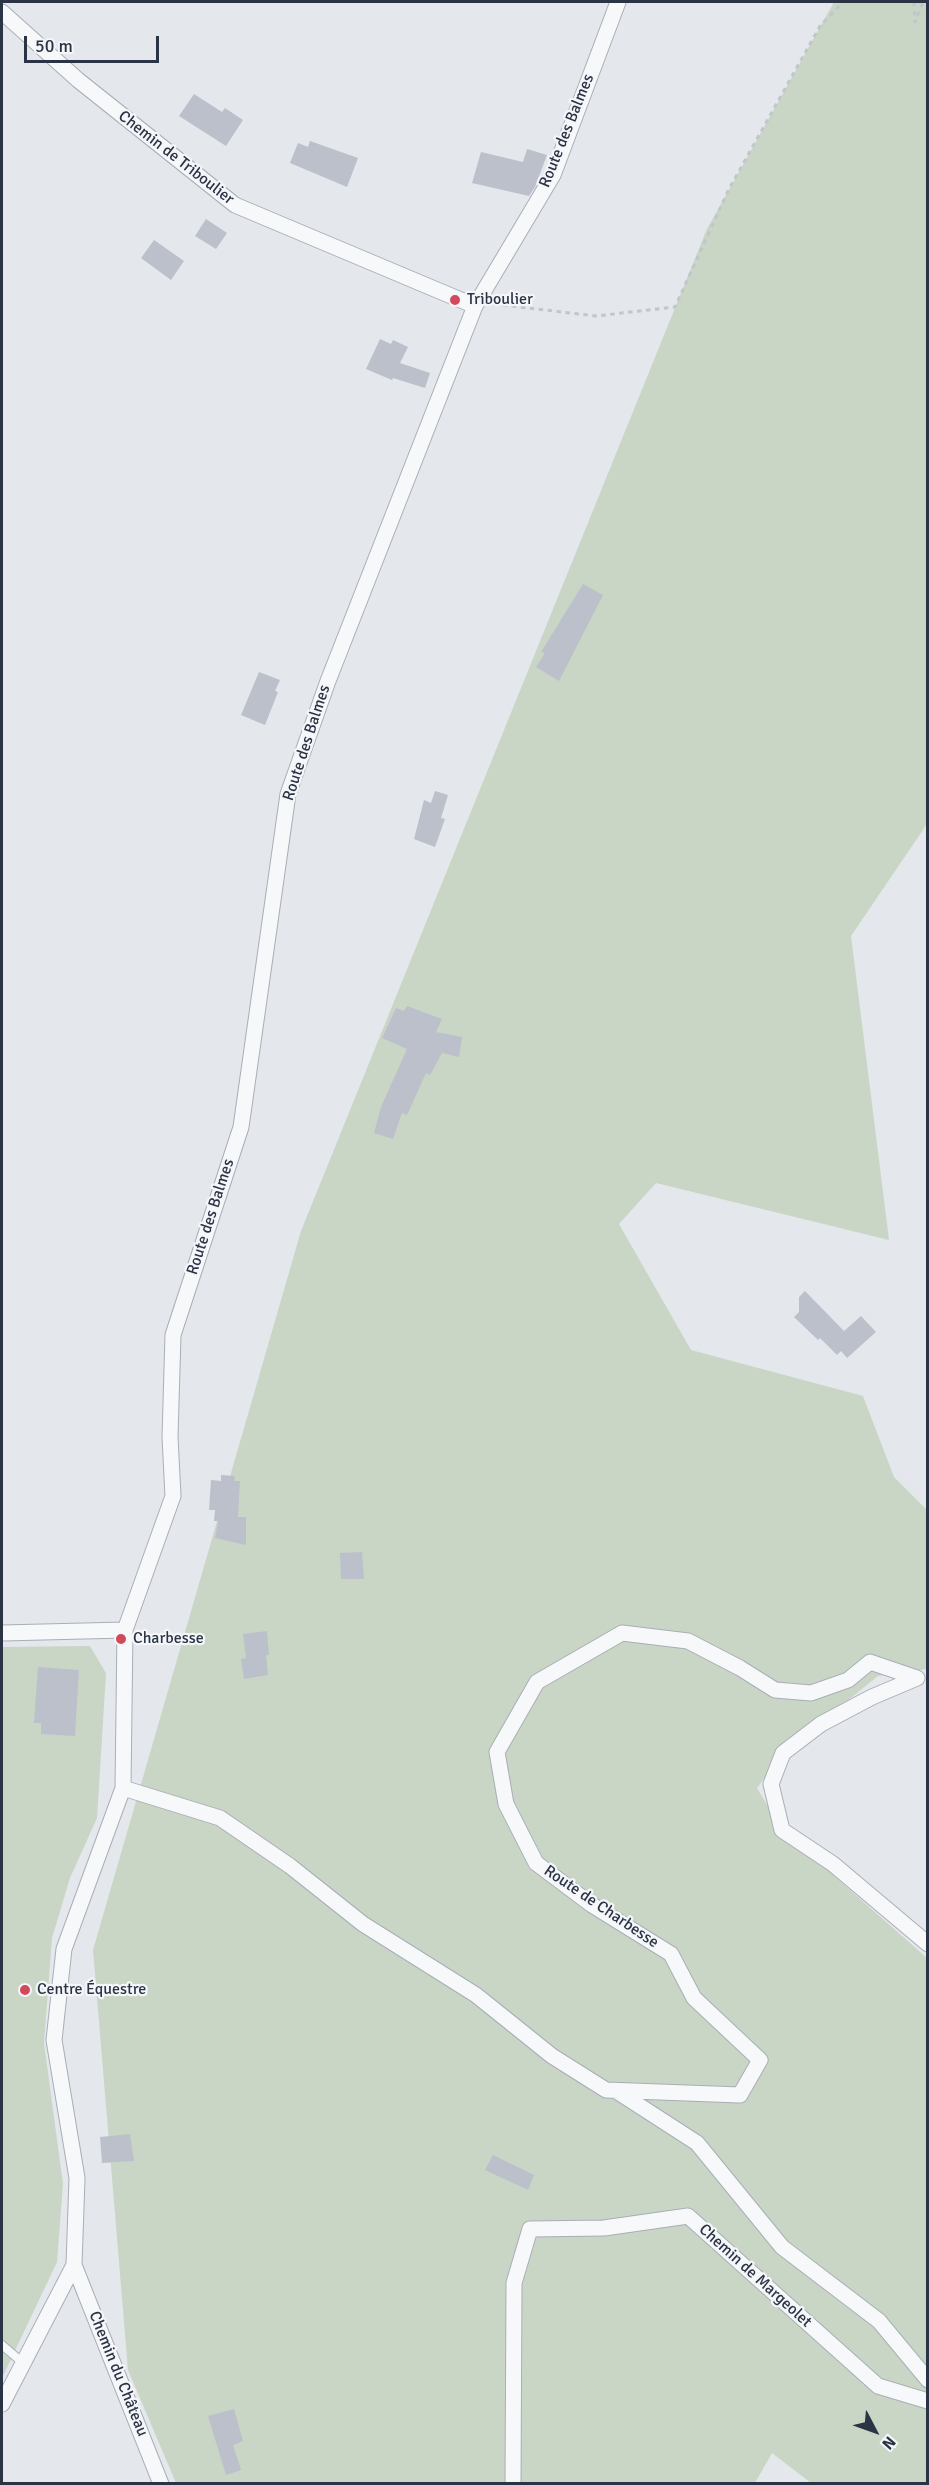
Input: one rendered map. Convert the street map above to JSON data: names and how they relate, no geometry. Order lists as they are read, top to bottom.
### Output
{
  "streets": {
    "street": [
      "Route des Balmes",
      "Chemin de Triboulier",
      "Route de Charbesse",
      "Chemin de Margeolet",
      "Chemin du Château"
    ]
  },
  "crossings": [
    ["Route des Balmes", "Chemin de Triboulier"],
    ["Route des Balmes", "Route de Charbesse"],
    ["Route des Balmes", "Chemin du Château"]
  ],
  "places": ["Triboulier", "Charbesse", "Centre Équestre"],
  "scale_bar": "50 m",
  "north": "bottom right"
}
